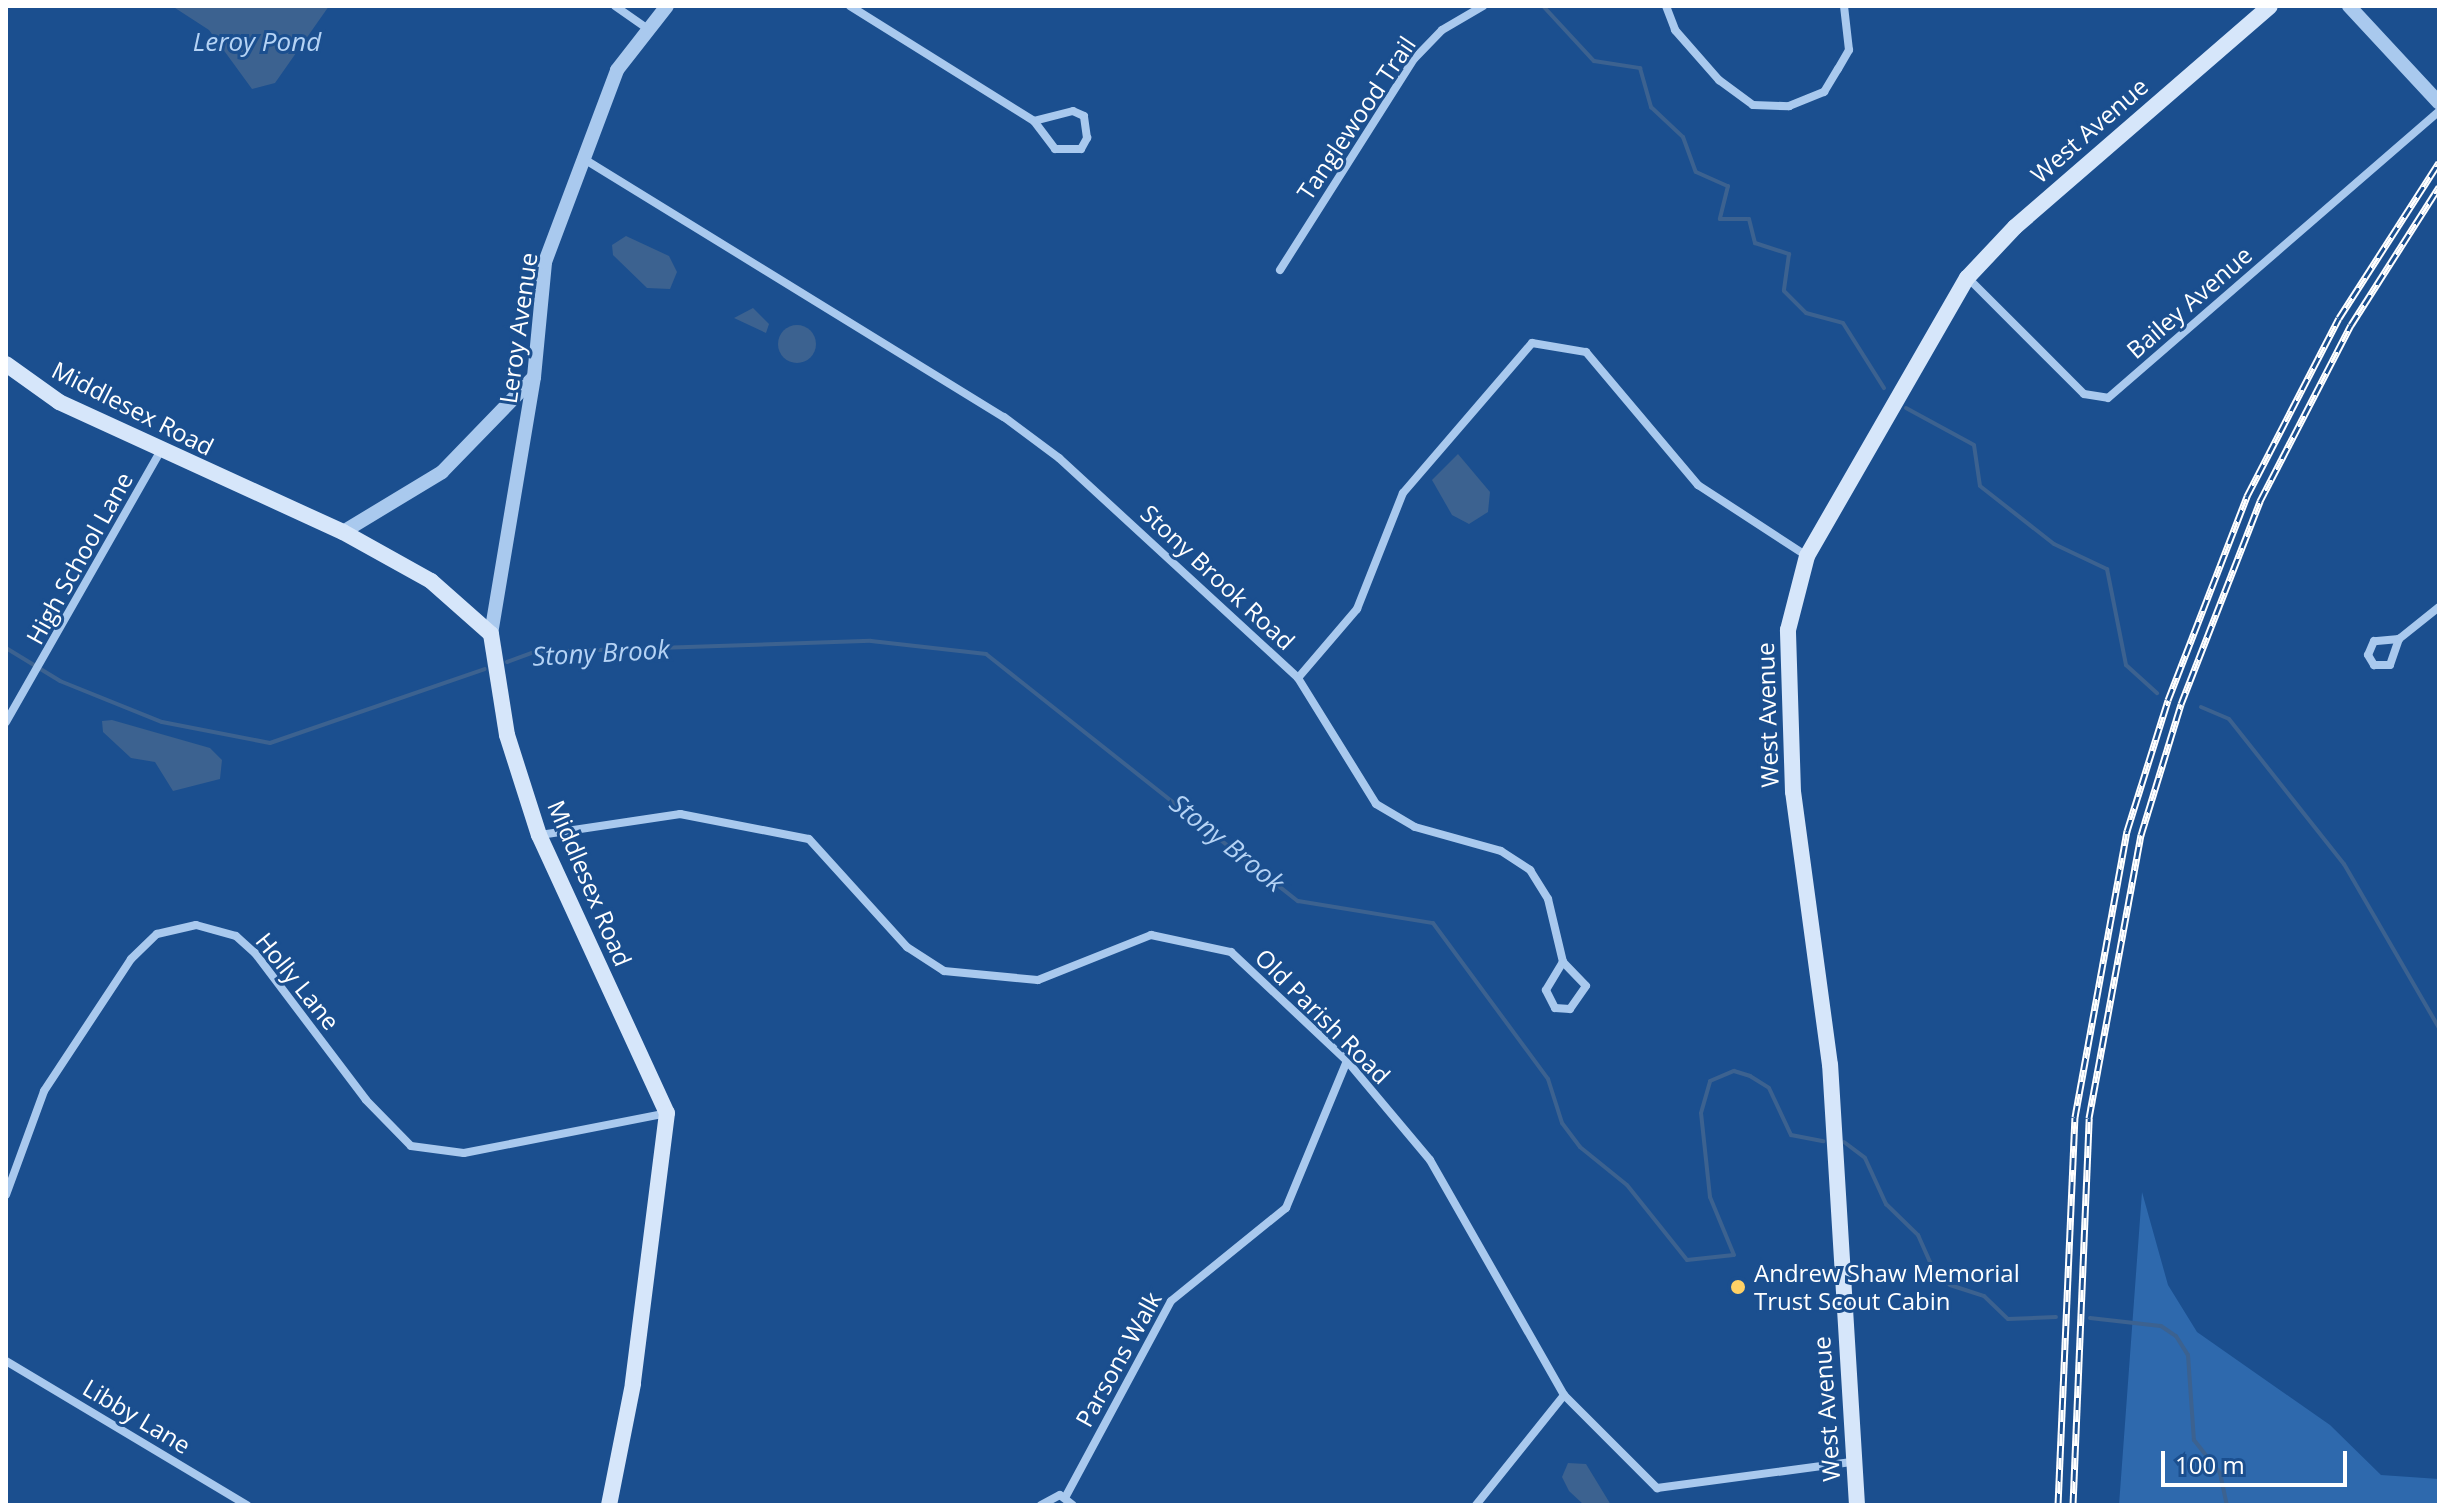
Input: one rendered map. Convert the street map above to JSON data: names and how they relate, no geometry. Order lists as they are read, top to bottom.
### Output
{
  "streets": {
    "main road": ["West Avenue", "Middlesex Road"],
    "street": [
      "Tanglewood Trail",
      "Bailey Avenue",
      "Leroy Avenue",
      "High School Lane",
      "Stony Brook Road",
      "Holly Lane",
      "Old Parish Road",
      "Parsons Walk",
      "Libby Lane"
    ]
  },
  "crossings": [
    ["West Avenue", "Bailey Avenue"],
    ["West Avenue", "Stony Brook Road"],
    ["West Avenue", "Old Parish Road"],
    ["Leroy Avenue", "Middlesex Road"],
    ["Leroy Avenue", "Stony Brook Road"],
    ["Middlesex Road", "High School Lane"],
    ["Middlesex Road", "Holly Lane"],
    ["Middlesex Road", "Old Parish Road"],
    ["Old Parish Road", "Parsons Walk"]
  ],
  "water": ["Leroy Pond", "Stony Brook"],
  "places": ["Andrew Shaw Memorial Trust Scout Cabin"],
  "scale_bar": "100 m"
}
